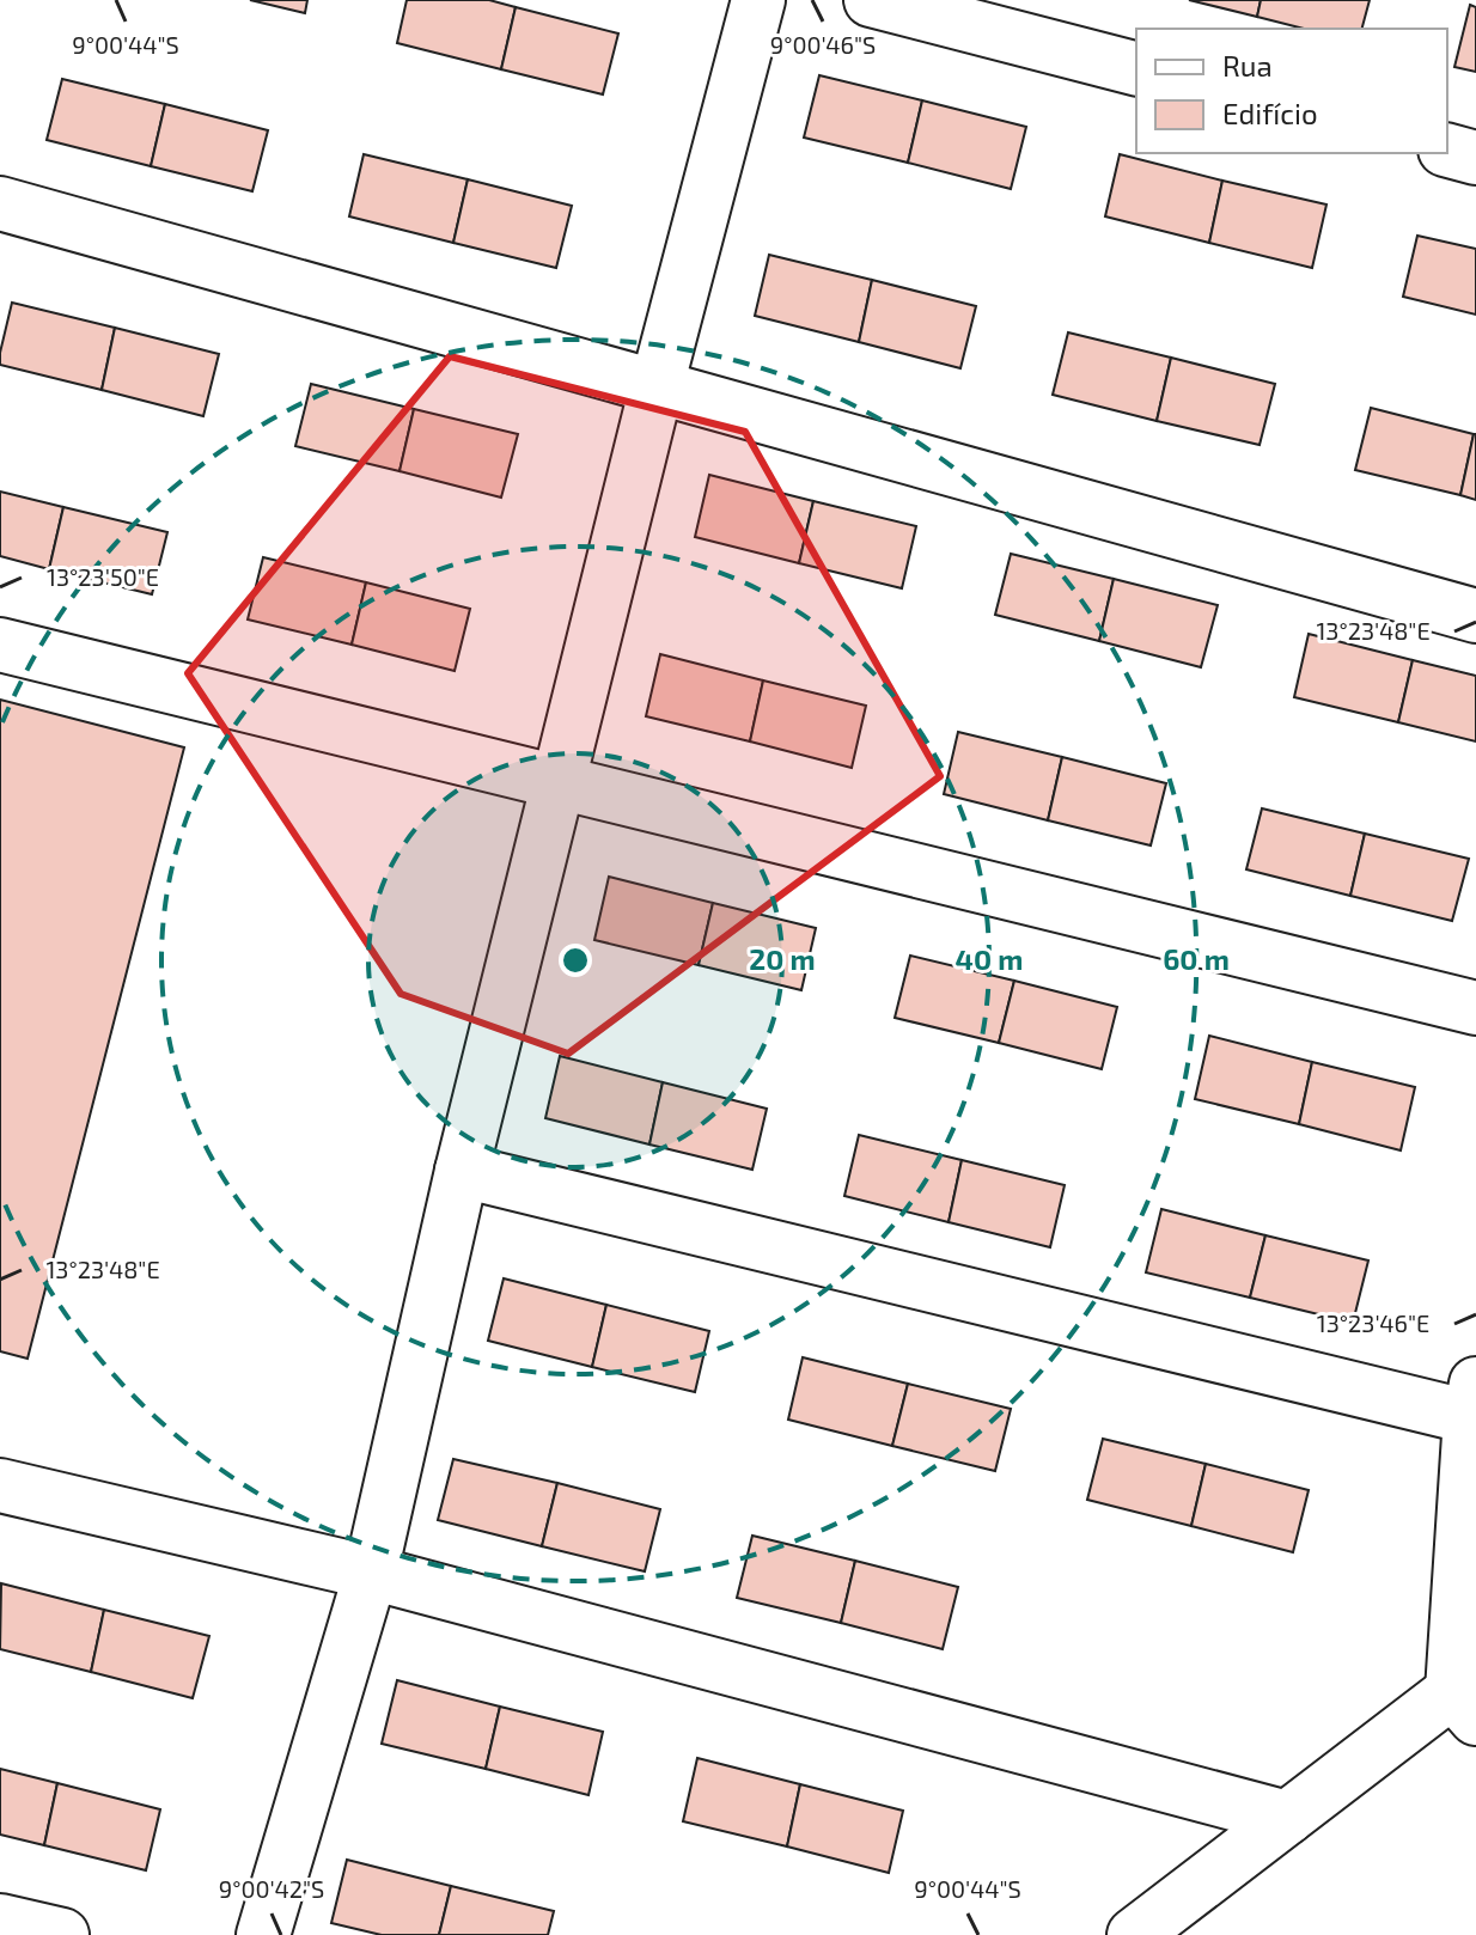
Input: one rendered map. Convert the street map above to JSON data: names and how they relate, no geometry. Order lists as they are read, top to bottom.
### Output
{
  "legend": ["Rua", "Edifício"],
  "coordinates": [
    "9°00'44\"S",
    "9°00'46\"S",
    "13°23'50\"E",
    "13°23'48\"E",
    "13°23'46\"E",
    "9°00'42\"S"
  ],
  "rings": ["20 m", "40 m", "60 m"]
}
